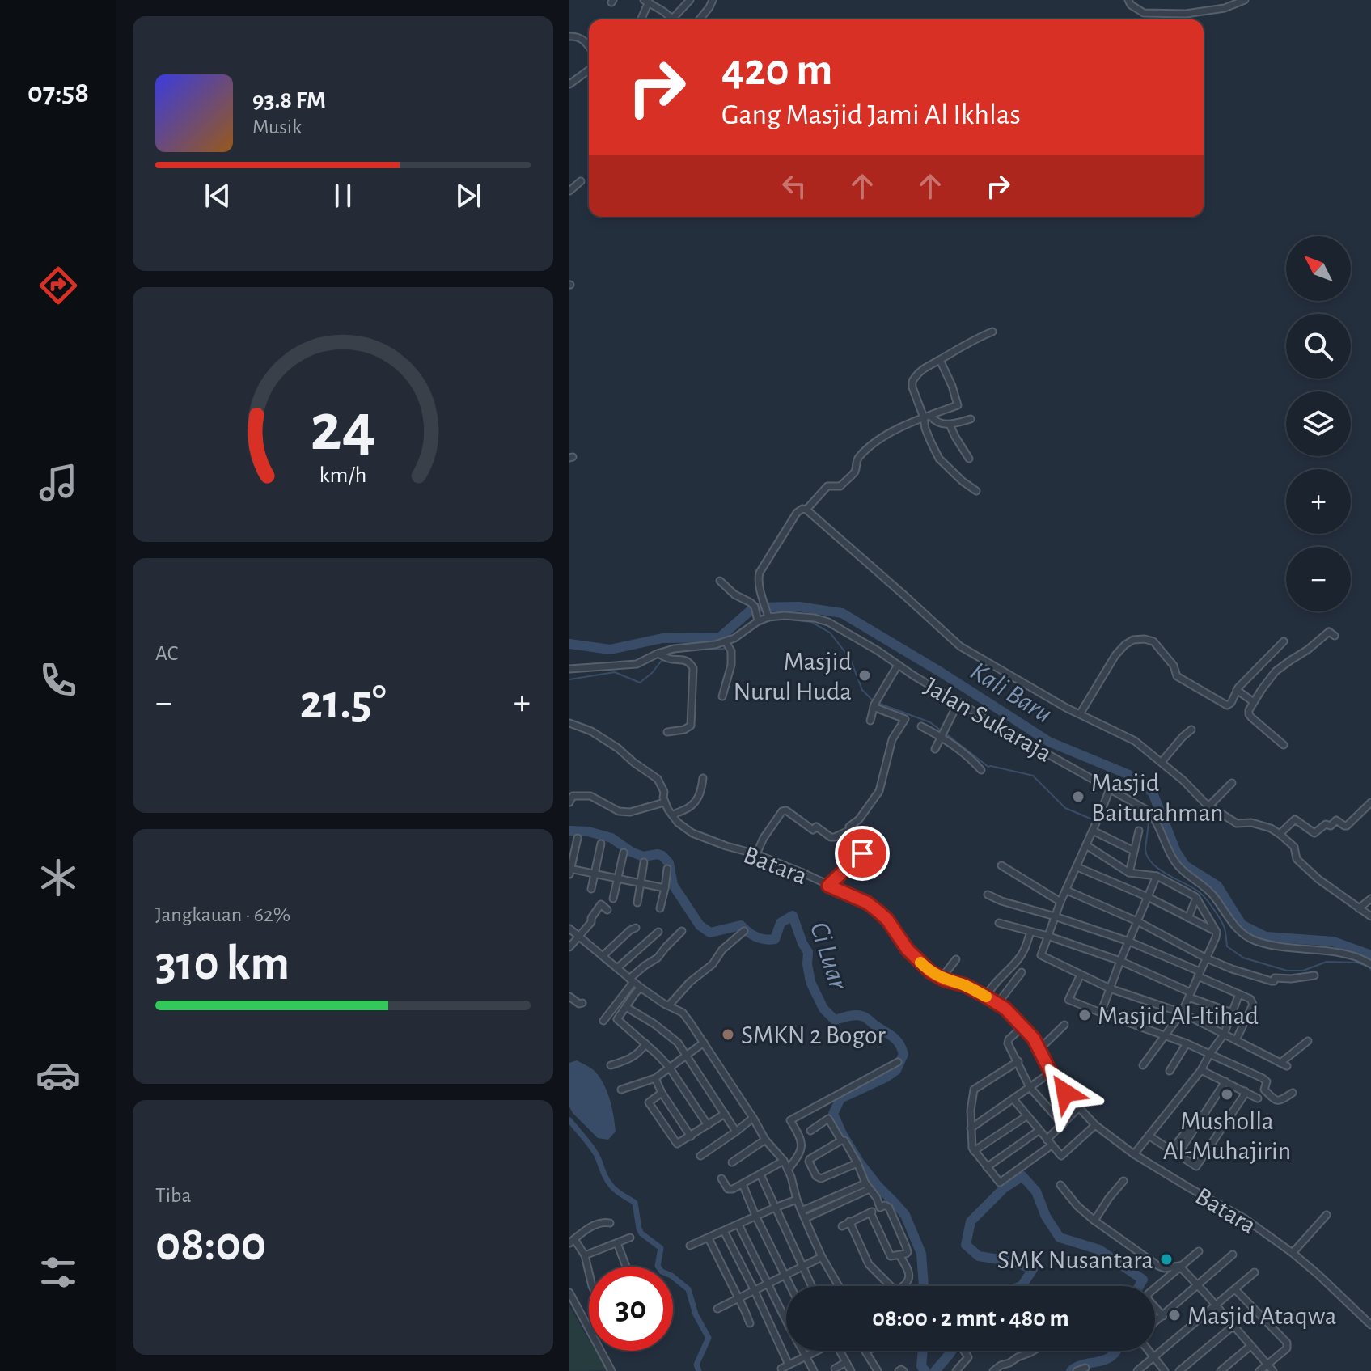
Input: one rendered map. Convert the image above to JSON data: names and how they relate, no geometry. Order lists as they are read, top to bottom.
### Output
{
  "streets": {
    "street": ["Jalan Sukaraja", "Batara"]
  },
  "water": ["Kali Baru", "Ci Luar"],
  "places": [
    "Masjid Nurul Huda",
    "Masjid Baiturahman",
    "Masjid Al-Itihad",
    "SMKN 2 Bogor",
    "Musholla Al-Muhajirin",
    "SMK Nusantara",
    "Masjid Ataqwa"
  ],
  "north": "top left",
  "page": {
    "tabs": "07:58",
    "turn": ["420 m", "Gang Masjid Jami Al Ikhlas"],
    "song": ["93.8 FM", "Musik"],
    "map_buttons": ["+", "−"],
    "tile": [
      "AC",
      ["Jangkauan · 62%", "310 km"],
      ["Tiba", "08:00"]
    ],
    "heat": ["−", "21.5°", "+"],
    "limit": "30",
    "trip": "08:00 · 2 mnt · 480 m",
    "gauge": ["24", "km/h"]
  }
}
